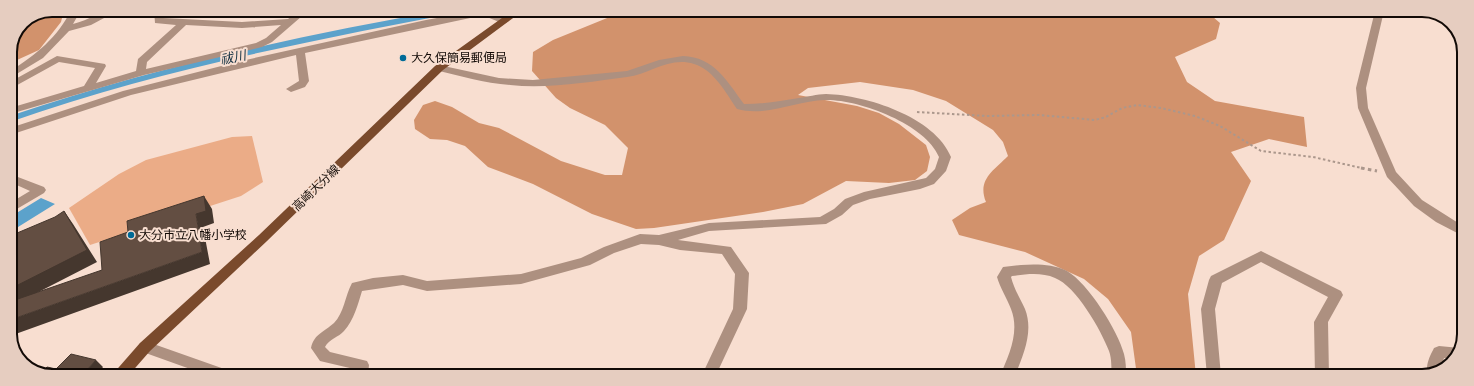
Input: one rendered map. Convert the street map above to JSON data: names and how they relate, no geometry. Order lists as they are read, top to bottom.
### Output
{
  "streets": {
    "main road": ["高崎大分線"]
  },
  "water": ["祓川"],
  "places": ["大久保簡易郵便局", "大分市立八幡小学校"]
}
